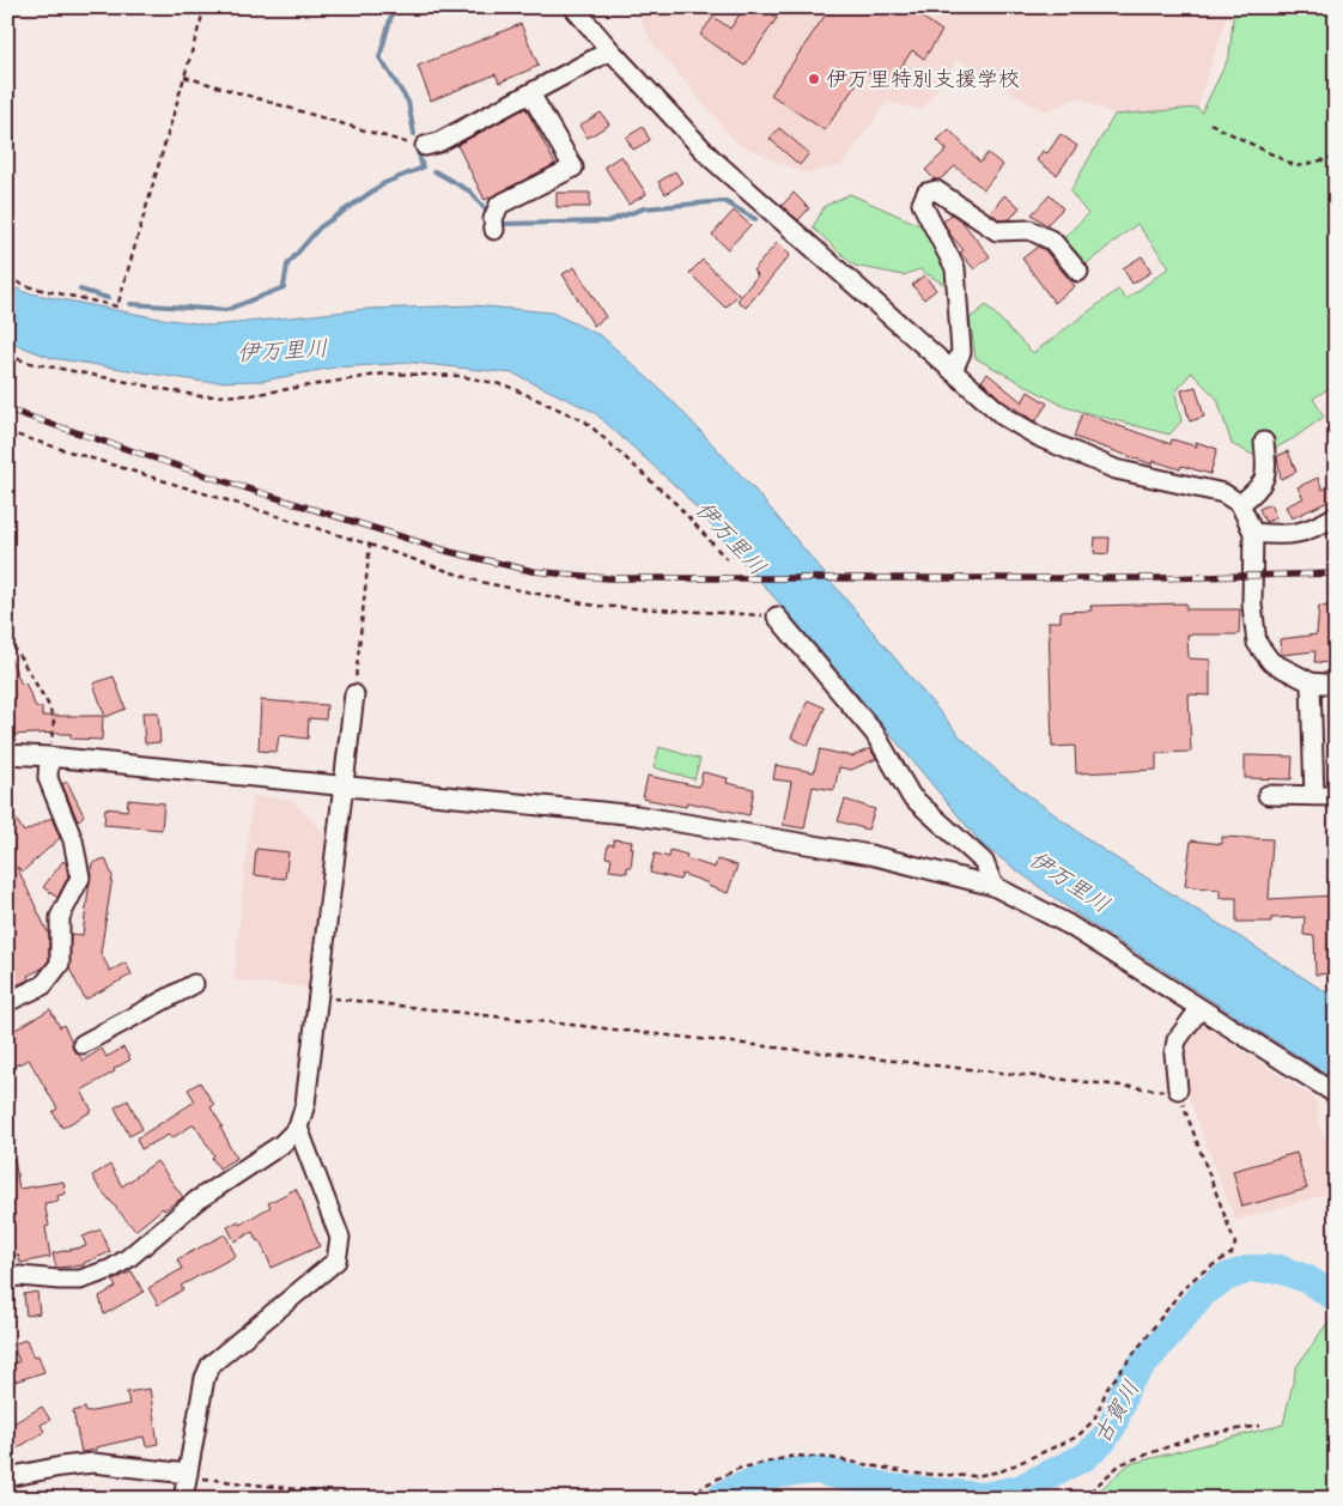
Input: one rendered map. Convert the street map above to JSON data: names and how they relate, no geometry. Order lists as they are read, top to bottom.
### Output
{
  "water": ["伊万里川", "古賀川"],
  "places": ["伊万里特別支援学校"]
}
